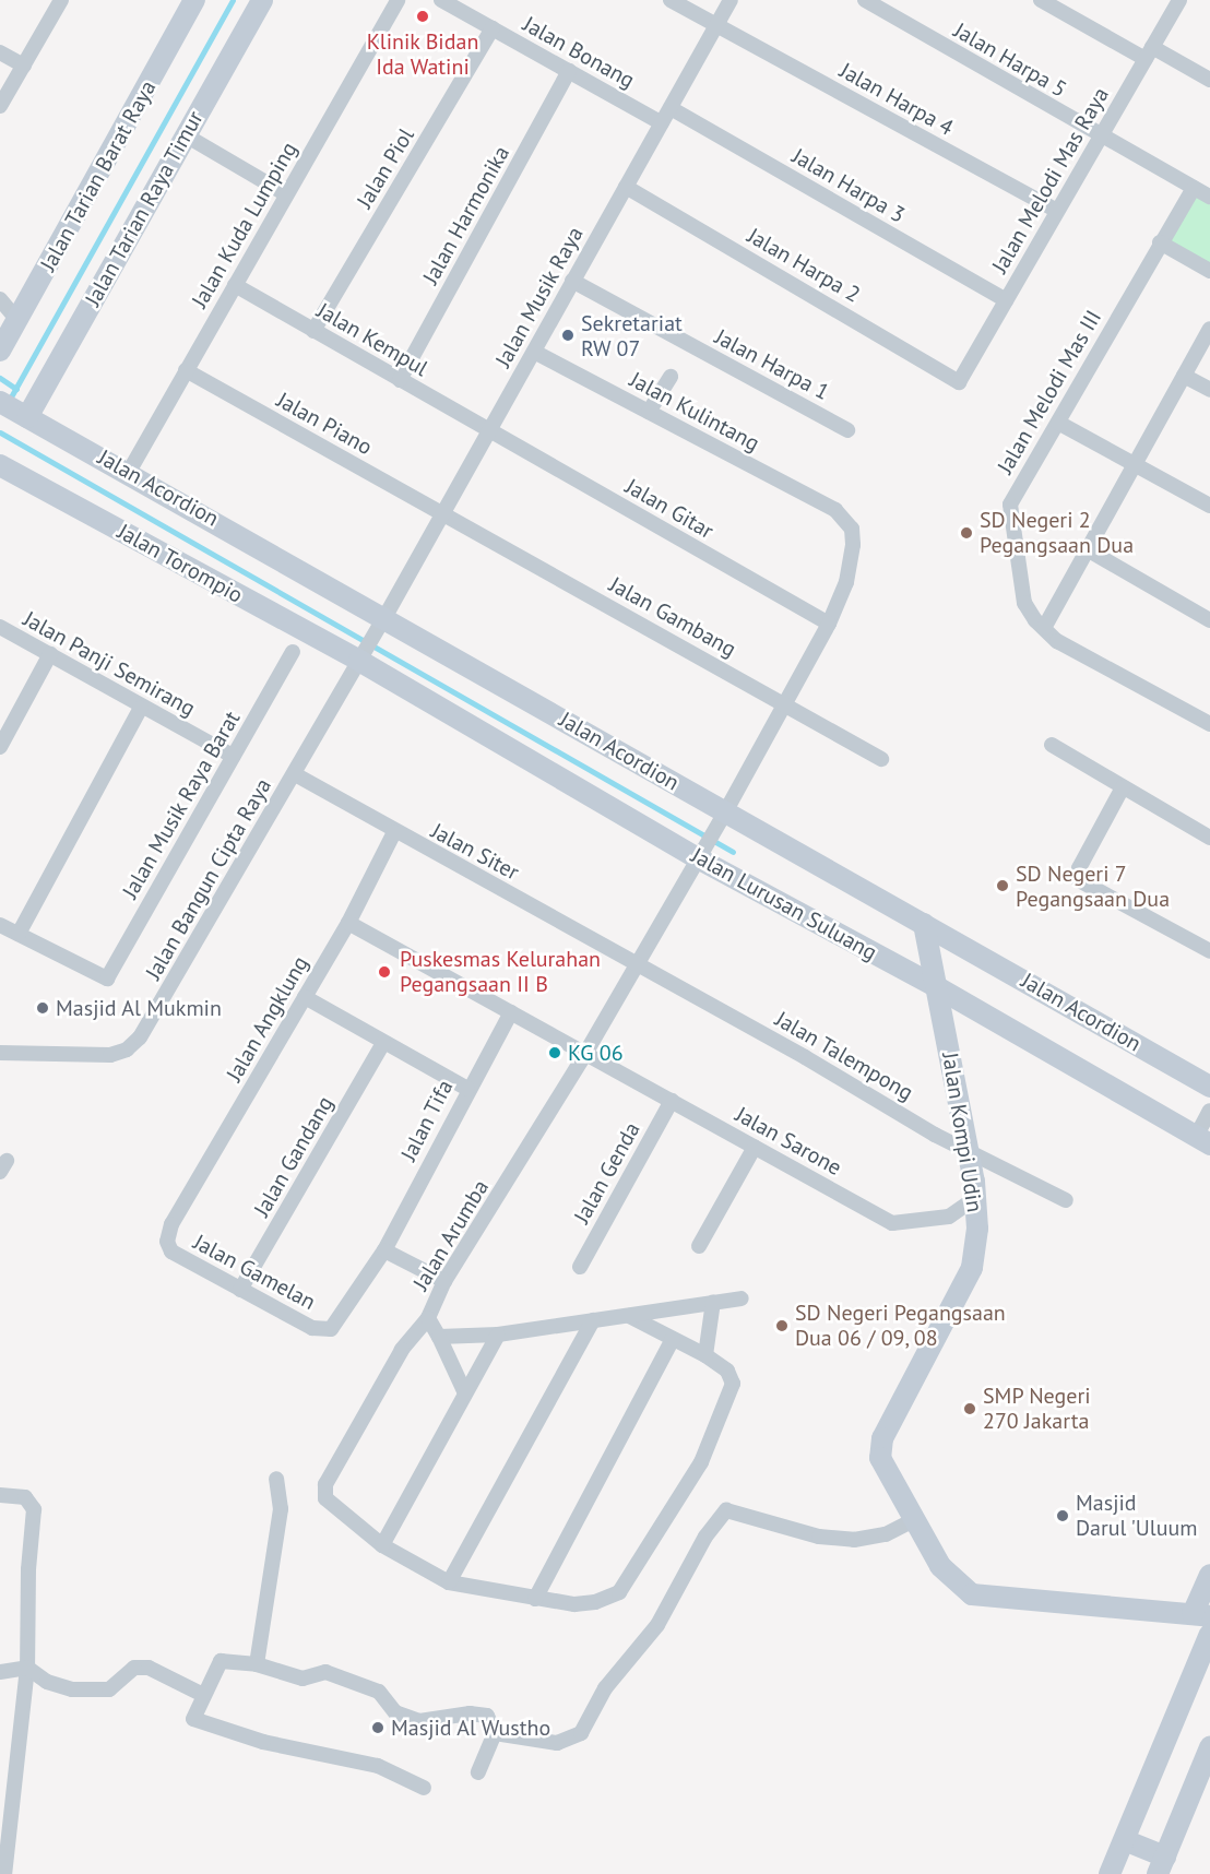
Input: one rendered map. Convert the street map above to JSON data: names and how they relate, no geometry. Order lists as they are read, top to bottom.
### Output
{
  "streets": {
    "street": [
      "Jalan Bonang",
      "Jalan Harpa 5",
      "Jalan Harpa 4",
      "Jalan Piol",
      "Jalan Tarian Barat Raya",
      "Jalan Melodi Mas Raya",
      "Jalan Harpa 3",
      "Jalan Tarian Raya Timur",
      "Jalan Harmonika",
      "Jalan Kuda Lumping",
      "Jalan Harpa 2",
      "Jalan Musik Raya",
      "Jalan Kempul",
      "Jalan Harpa 1",
      "Jalan Melodi Mas III",
      "Jalan Kulintang",
      "Jalan Piano",
      "Jalan Acordion",
      "Jalan Gitar",
      "Jalan Torompio",
      "Jalan Gambang",
      "Jalan Panji Semirang",
      "Jalan Musik Raya Barat",
      "Jalan Siter",
      "Jalan Bangun Cipta Raya",
      "Jalan Lurusan Suluang",
      "Jalan Angklung",
      "Jalan Talempong",
      "Jalan Tifa",
      "Jalan Kompi Udin",
      "Jalan Sarone",
      "Jalan Gandang",
      "Jalan Genda",
      "Jalan Arumba",
      "Jalan Gamelan"
    ]
  },
  "crossings": [
    ["Jalan Bonang", "Jalan Piol"],
    ["Jalan Bonang", "Jalan Harmonika"],
    ["Jalan Bonang", "Jalan Musik Raya"],
    ["Jalan Harpa 5", "Jalan Melodi Mas Raya"],
    ["Jalan Harpa 5", "Jalan Melodi Mas III"],
    ["Jalan Harpa 4", "Jalan Melodi Mas Raya"],
    ["Jalan Harpa 4", "Jalan Musik Raya"],
    ["Jalan Piol", "Jalan Kempul"],
    ["Jalan Melodi Mas Raya", "Jalan Harpa 3"],
    ["Jalan Melodi Mas Raya", "Jalan Harpa 2"],
    ["Jalan Harpa 3", "Jalan Musik Raya"],
    ["Jalan Tarian Raya Timur", "Jalan Acordion"],
    ["Jalan Harmonika", "Jalan Kempul"],
    ["Jalan Kuda Lumping", "Jalan Kempul"],
    ["Jalan Kuda Lumping", "Jalan Piano"],
    ["Jalan Kuda Lumping", "Jalan Acordion"],
    ["Jalan Harpa 2", "Jalan Musik Raya"],
    ["Jalan Musik Raya", "Jalan Kempul"],
    ["Jalan Musik Raya", "Jalan Harpa 1"],
    ["Jalan Musik Raya", "Jalan Kulintang"],
    ["Jalan Musik Raya", "Jalan Piano"],
    ["Jalan Musik Raya", "Jalan Acordion"],
    ["Jalan Musik Raya", "Jalan Gitar"],
    ["Jalan Musik Raya", "Jalan Gambang"],
    ["Jalan Musik Raya", "Jalan Bangun Cipta Raya"],
    ["Jalan Kempul", "Jalan Gitar"],
    ["Jalan Kulintang", "Jalan Arumba"],
    ["Jalan Piano", "Jalan Gambang"],
    ["Jalan Acordion", "Jalan Bangun Cipta Raya"],
    ["Jalan Acordion", "Jalan Kompi Udin"],
    ["Jalan Acordion", "Jalan Arumba"],
    ["Jalan Gitar", "Jalan Arumba"],
    ["Jalan Torompio", "Jalan Bangun Cipta Raya"],
    ["Jalan Torompio", "Jalan Lurusan Suluang"],
    ["Jalan Gambang", "Jalan Arumba"],
    ["Jalan Panji Semirang", "Jalan Musik Raya Barat"],
    ["Jalan Siter", "Jalan Bangun Cipta Raya"],
    ["Jalan Siter", "Jalan Angklung"],
    ["Jalan Siter", "Jalan Talempong"],
    ["Jalan Siter", "Jalan Arumba"],
    ["Jalan Bangun Cipta Raya", "Jalan Lurusan Suluang"],
    ["Jalan Lurusan Suluang", "Jalan Kompi Udin"],
    ["Jalan Lurusan Suluang", "Jalan Arumba"],
    ["Jalan Angklung", "Jalan Sarone"],
    ["Jalan Angklung", "Jalan Gamelan"],
    ["Jalan Talempong", "Jalan Kompi Udin"],
    ["Jalan Talempong", "Jalan Arumba"],
    ["Jalan Tifa", "Jalan Sarone"],
    ["Jalan Tifa", "Jalan Gamelan"],
    ["Jalan Kompi Udin", "Jalan Sarone"],
    ["Jalan Sarone", "Jalan Genda"],
    ["Jalan Sarone", "Jalan Arumba"],
    ["Jalan Gandang", "Jalan Gamelan"]
  ],
  "places": [
    "Klinik Bidan Ida Watini",
    "Sekretariat RW 07",
    "SD Negeri 2 Pegangsaan Dua",
    "SD Negeri 7 Pegangsaan Dua",
    "Puskesmas Kelurahan Pegangsaan II B",
    "Masjid Al Mukmin",
    "KG 06",
    "SD Negeri Pegangsaan Dua 06 / 09, 08",
    "SMP Negeri 270 Jakarta",
    "Masjid Darul 'Uluum",
    "Masjid Al Wustho"
  ]
}
